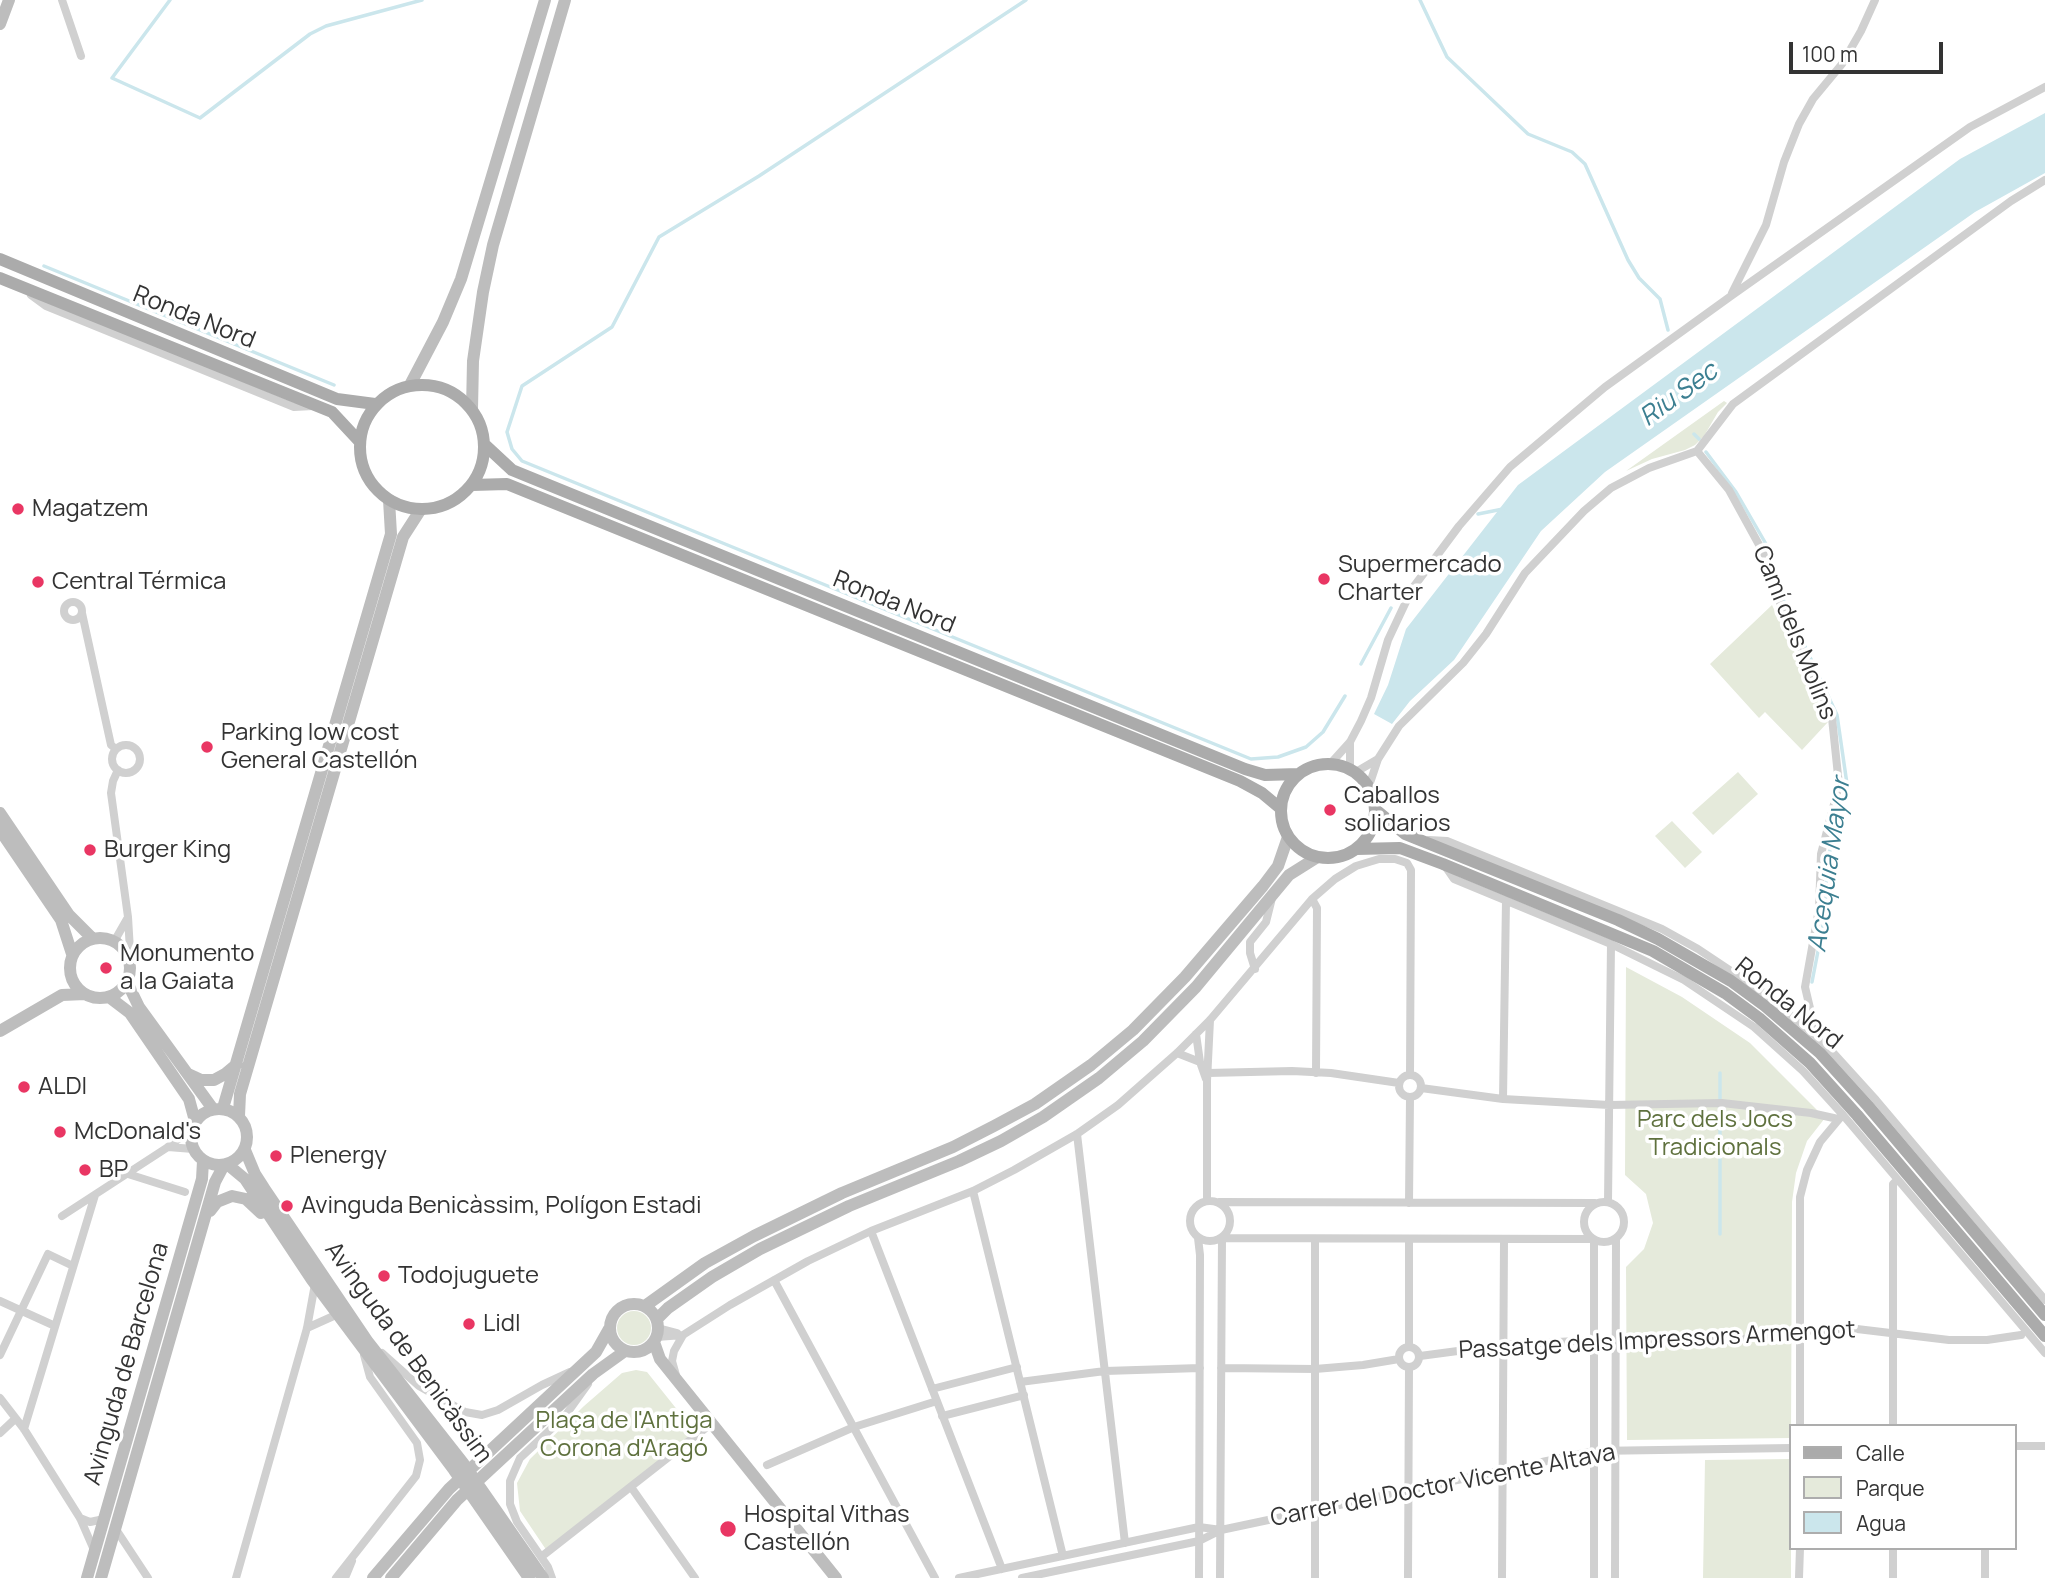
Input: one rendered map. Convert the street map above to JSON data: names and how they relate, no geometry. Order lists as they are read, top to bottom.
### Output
{
  "streets": {
    "main road": ["Ronda Nord", "Avinguda de Benicàssim", "Avinguda de Barcelona"],
    "street": ["Camí dels Molins", "Passatge dels Impressors Armengot", "Carrer del Doctor Vicente Altava"]
  },
  "crossings": [
    ["Ronda Nord", "Camí dels Molins"],
    ["Avinguda de Benicàssim", "Avinguda de Barcelona"]
  ],
  "water": ["Riu Sec", "Acequia Mayor"],
  "parks": ["Parc dels Jocs Tradicionals", "Plaça de l'Antiga Corona d'Aragó"],
  "places": [
    "Magatzem",
    "Supermercado Charter",
    "Central Térmica",
    "Parking low cost General Castellón",
    "Caballos solidarios",
    "Burger King",
    "Monumento a la Gaiata",
    "ALDI",
    "McDonald's",
    "Plenergy",
    "BP",
    "Avinguda Benicàssim, Polígon Estadi",
    "Todojuguete",
    "Lidl",
    "Hospital Vithas Castellón"
  ],
  "legend": ["Calle", "Parque", "Agua"],
  "scale_bar": "100 m"
}
